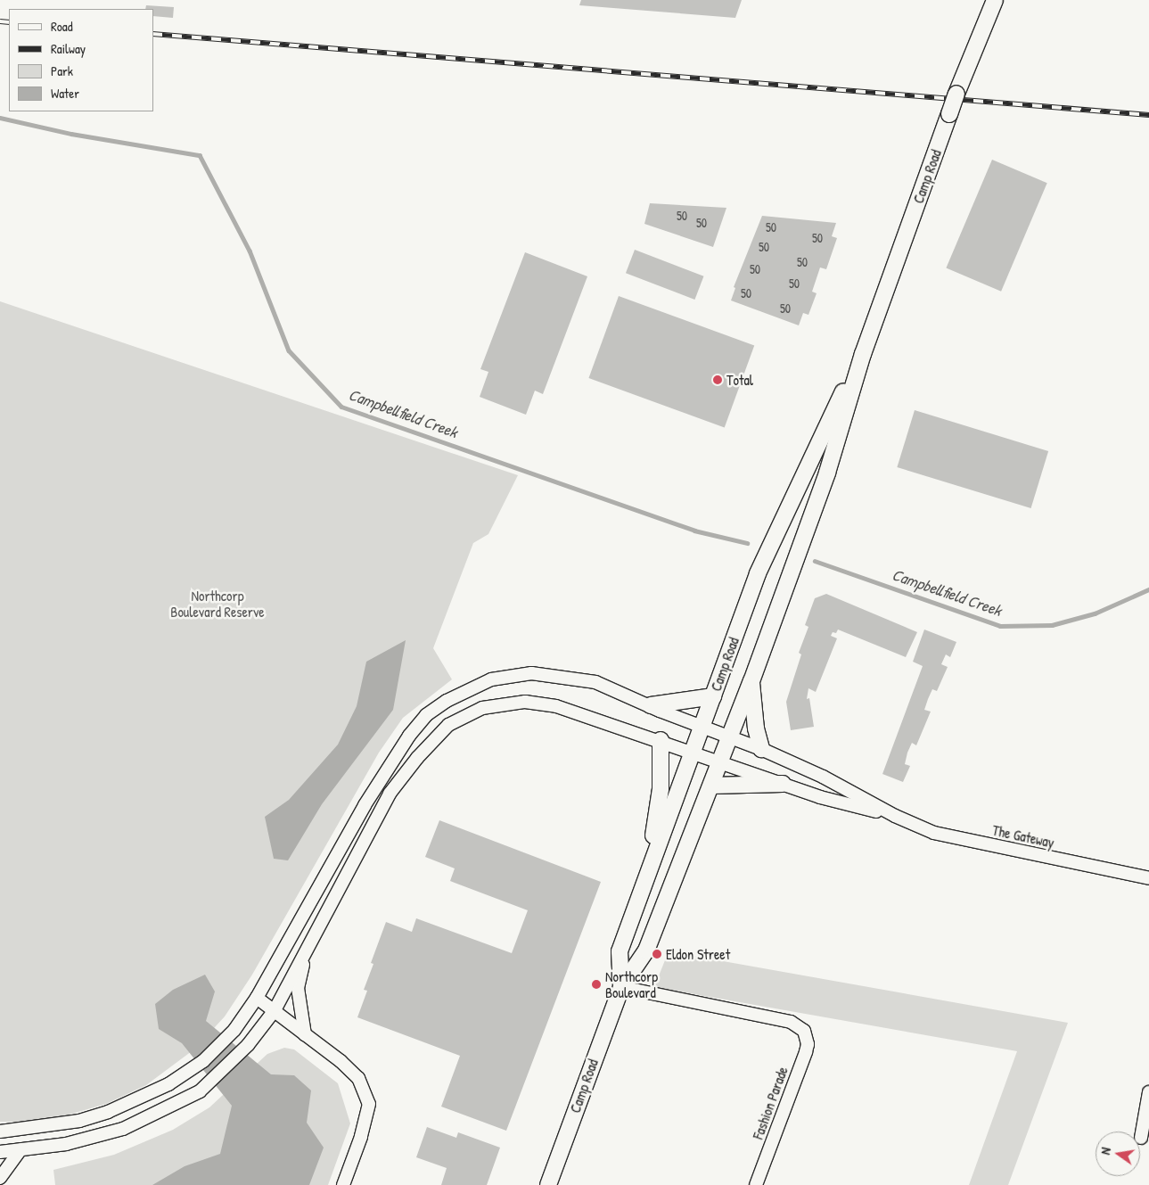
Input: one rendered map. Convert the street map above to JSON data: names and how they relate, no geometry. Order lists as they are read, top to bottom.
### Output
{
  "streets": {
    "main road": ["Camp Road"],
    "street": ["The Gateway", "Fashion Parade"]
  },
  "crossings": [
    ["Camp Road", "The Gateway"],
    ["Camp Road", "Fashion Parade"]
  ],
  "water": ["Campbellfield Creek"],
  "parks": ["Northcorp Boulevard Reserve"],
  "places": ["Total", "Eldon Street", "Northcorp Boulevard"],
  "house_numbers": [
    "50",
    "50",
    "50",
    "50",
    "50",
    "50",
    "50",
    "50",
    "50",
    "50"
  ],
  "legend": [
    "Road",
    "Railway",
    "Park",
    "Water"
  ],
  "north": "left"
}
